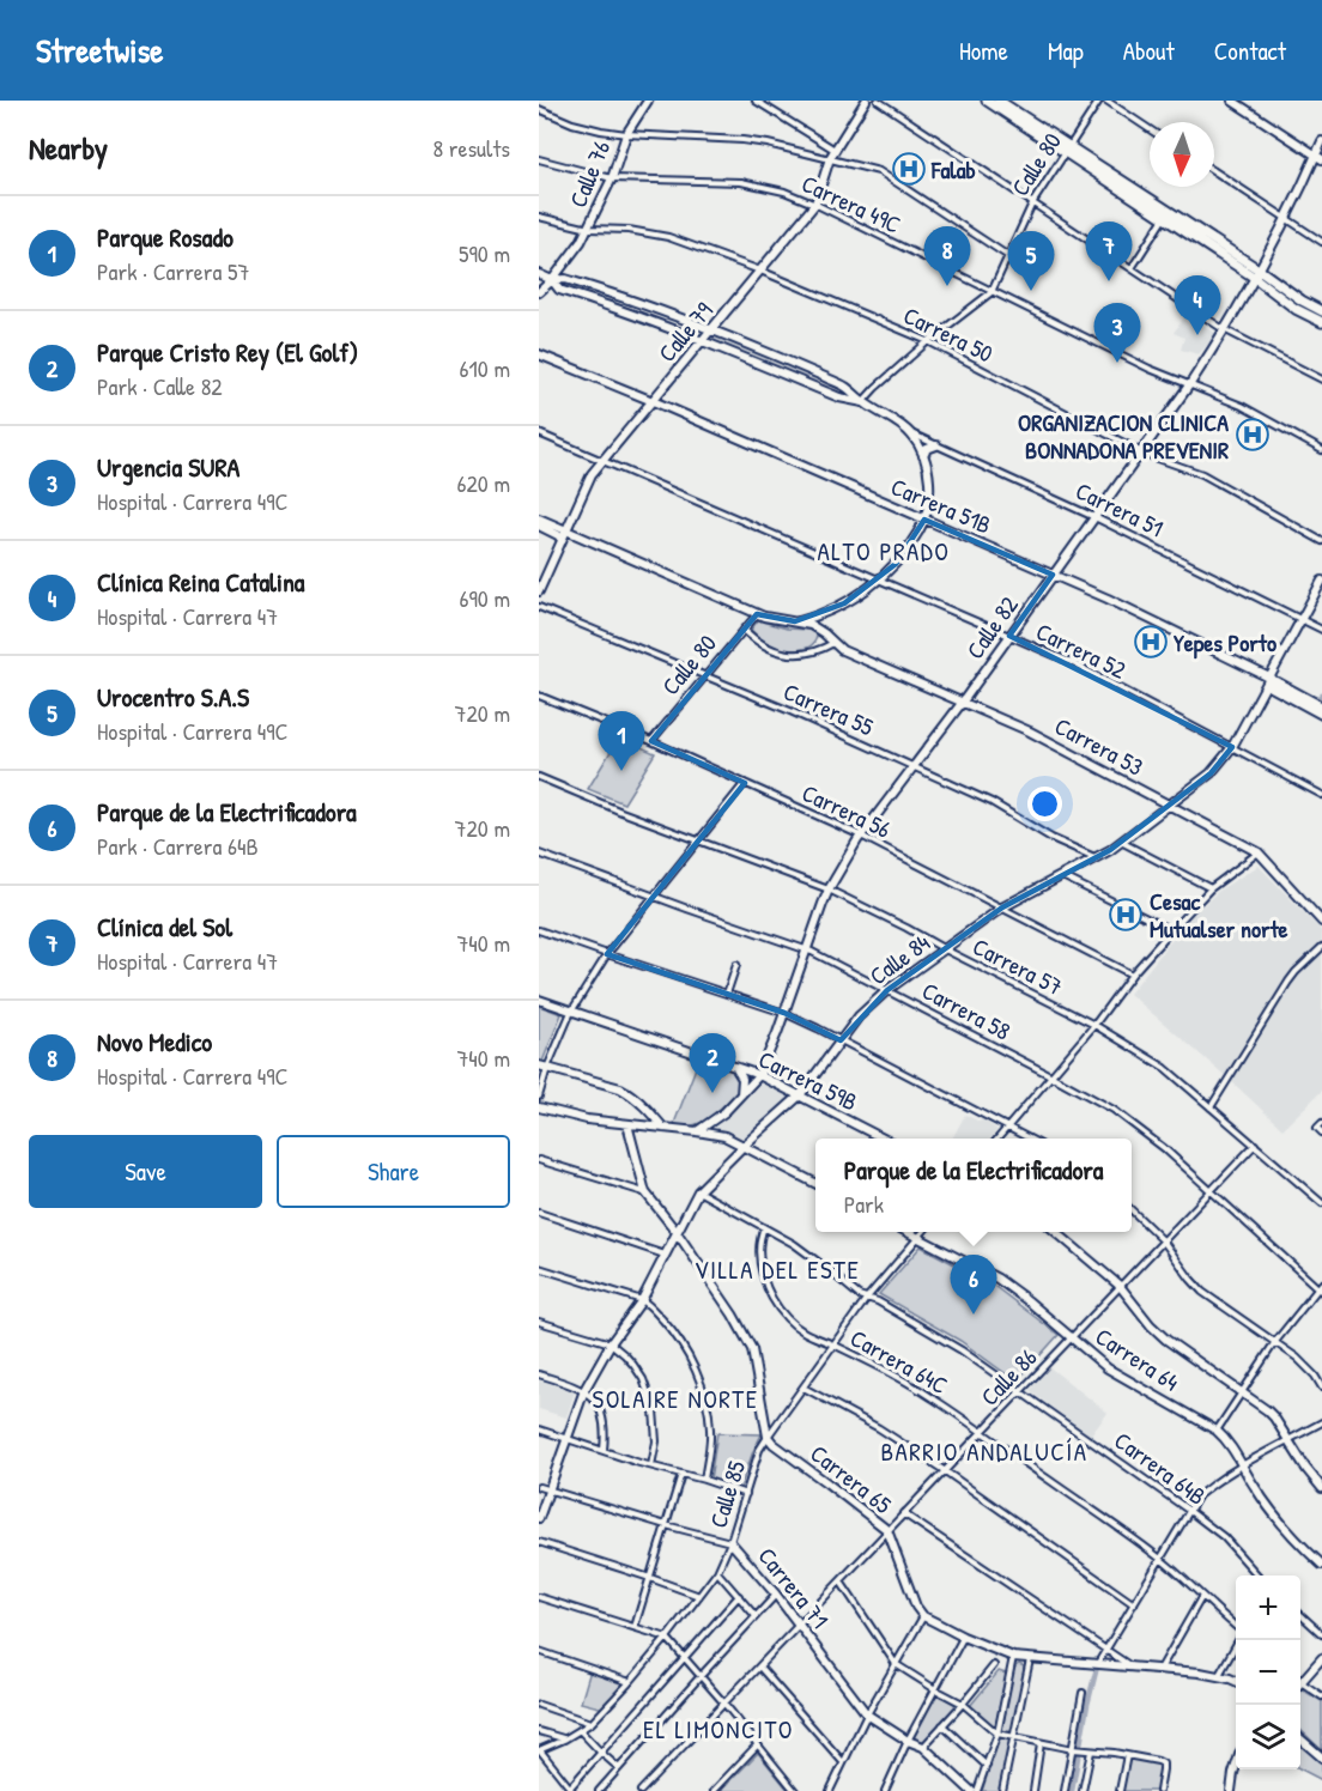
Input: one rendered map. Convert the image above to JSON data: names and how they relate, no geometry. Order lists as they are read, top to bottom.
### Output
{
  "streets": {
    "street": [
      "Calle 80",
      "Calle 76",
      "Carrera 49C",
      "Calle 79",
      "Carrera 50",
      "Carrera 51B",
      "Carrera 51",
      "Calle 82",
      "Carrera 52",
      "Carrera 55",
      "Carrera 53",
      "Carrera 56",
      "Calle 84",
      "Carrera 57",
      "Carrera 58",
      "Carrera 59B",
      "Carrera 64",
      "Carrera 64C",
      "Calle 86",
      "Carrera 64B",
      "Carrera 65",
      "Calle 85",
      "Carrera 71"
    ]
  },
  "crossings": [
    ["Calle 80", "Carrera 49C"],
    ["Calle 80", "Carrera 50"],
    ["Calle 80", "Carrera 51"],
    ["Calle 80", "Carrera 55"],
    ["Calle 80", "Carrera 53"],
    ["Calle 80", "Carrera 56"],
    ["Calle 76", "Carrera 49C"],
    ["Calle 76", "Carrera 50"],
    ["Calle 76", "Carrera 51"],
    ["Carrera 49C", "Calle 79"],
    ["Carrera 49C", "Calle 82"],
    ["Calle 79", "Carrera 50"],
    ["Calle 79", "Carrera 51B"],
    ["Calle 79", "Carrera 51"],
    ["Calle 79", "Carrera 52"],
    ["Calle 79", "Carrera 53"],
    ["Carrera 50", "Calle 82"],
    ["Carrera 51B", "Calle 82"],
    ["Carrera 51B", "Calle 84"],
    ["Carrera 51", "Calle 82"],
    ["Carrera 51", "Calle 84"],
    ["Calle 82", "Carrera 52"],
    ["Calle 82", "Carrera 55"],
    ["Calle 82", "Carrera 53"],
    ["Calle 82", "Carrera 56"],
    ["Calle 82", "Carrera 57"],
    ["Calle 82", "Carrera 58"],
    ["Calle 82", "Carrera 59B"],
    ["Carrera 52", "Calle 84"],
    ["Carrera 55", "Calle 84"],
    ["Carrera 53", "Calle 84"],
    ["Carrera 56", "Calle 84"],
    ["Calle 84", "Carrera 57"],
    ["Calle 84", "Carrera 58"],
    ["Calle 84", "Carrera 59B"],
    ["Calle 84", "Carrera 64B"],
    ["Carrera 57", "Calle 86"],
    ["Carrera 58", "Calle 86"],
    ["Carrera 64", "Calle 86"],
    ["Carrera 64", "Calle 85"],
    ["Carrera 64C", "Calle 86"],
    ["Carrera 64C", "Carrera 64B"],
    ["Carrera 64C", "Calle 85"],
    ["Calle 86", "Carrera 64B"],
    ["Calle 86", "Carrera 65"],
    ["Calle 86", "Carrera 71"],
    ["Carrera 64B", "Calle 85"],
    ["Carrera 65", "Calle 85"],
    ["Calle 85", "Carrera 71"]
  ],
  "districts": [
    "ALTO PRADO",
    "VILLA DEL ESTE",
    "SOLAIRE NORTE",
    "BARRIO ANDALUCÍA",
    "EL LIMONCITO"
  ],
  "places": {
    "hospital": [
      "Falab",
      "ORGANIZACION CLINICA BONNADONA PREVENIR",
      "Yepes Porto",
      "Cesac Mutualser norte"
    ]
  },
  "north": "bottom",
  "page": {
    "header": "Streetwise",
    "nav": [
      "Home",
      "Map",
      "About",
      "Contact"
    ],
    "heading": ["Nearby", "8 results"],
    "list": [
      {
        "mark": "1",
        "name": "Parque Rosado",
        "note": "Park · Carrera 57",
        "value": "590 m"
      },
      {
        "mark": "2",
        "name": "Parque Cristo Rey (El Golf)",
        "note": "Park · Calle 82",
        "value": "610 m"
      },
      {
        "mark": "3",
        "name": "Urgencia SURA",
        "note": "Hospital · Carrera 49C",
        "value": "620 m"
      },
      {
        "mark": "4",
        "name": "Clínica Reina Catalina",
        "note": "Hospital · Carrera 47",
        "value": "690 m"
      },
      {
        "mark": "5",
        "name": "Urocentro S.A.S",
        "note": "Hospital · Carrera 49C",
        "value": "720 m"
      },
      {
        "mark": "6",
        "name": "Parque de la Electrificadora",
        "note": "Park · Carrera 64B",
        "value": "720 m"
      },
      {
        "mark": "7",
        "name": "Clínica del Sol",
        "note": "Hospital · Carrera 47",
        "value": "740 m"
      },
      {
        "mark": "8",
        "name": "Novo Medico",
        "note": "Hospital · Carrera 49C",
        "value": "740 m"
      }
    ],
    "pins": [
      "7",
      "8",
      "5",
      "4",
      "3",
      "1",
      "2",
      "6"
    ],
    "buttons": ["Save", "Share"],
    "popup": ["Parque de la Electrificadora", "Park"],
    "map_buttons": ["+", "−"]
  }
}
